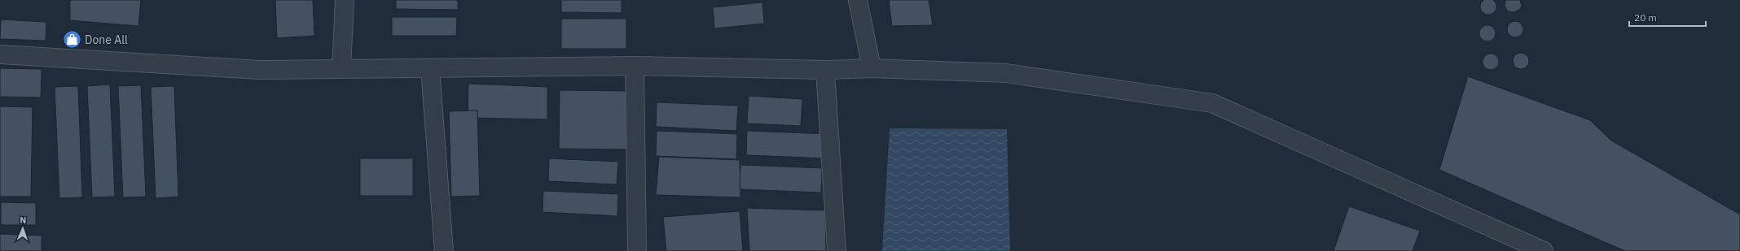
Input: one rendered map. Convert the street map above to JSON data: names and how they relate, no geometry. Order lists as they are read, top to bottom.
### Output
{
  "places": {
    "shop": ["Done All"]
  },
  "scale_bar": "20 m",
  "north": "top"
}
